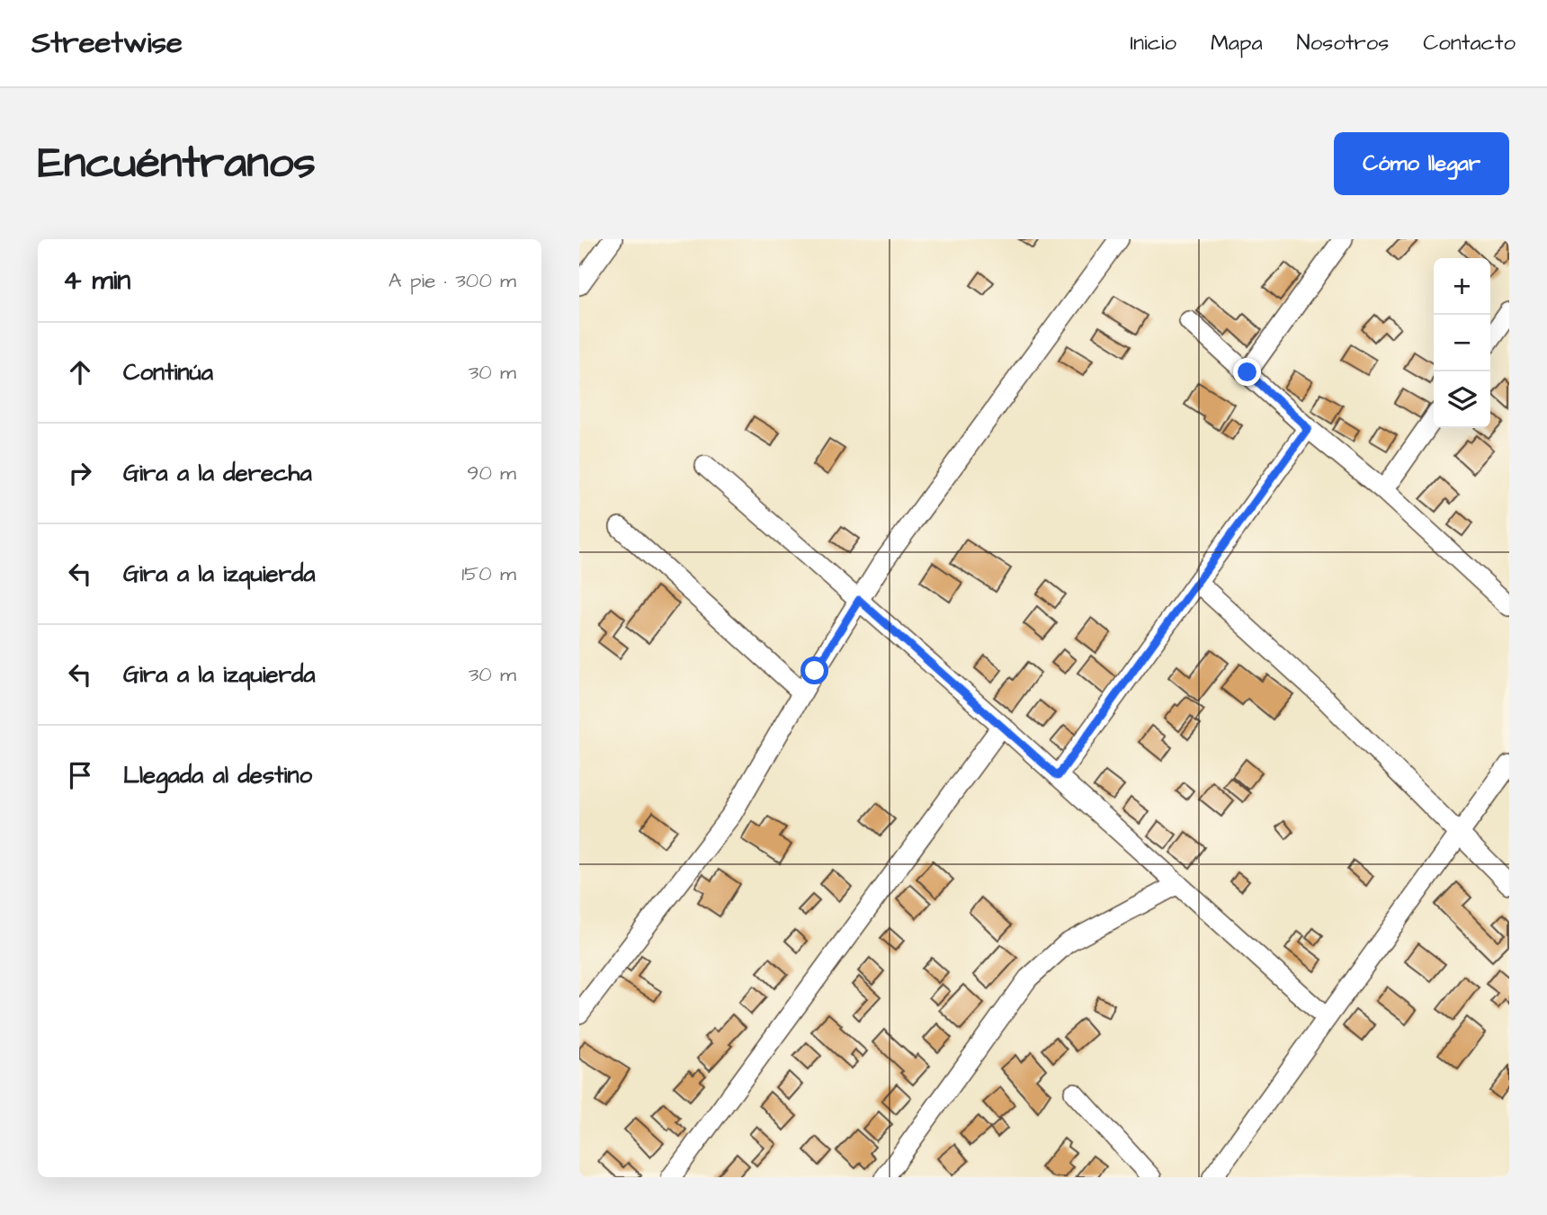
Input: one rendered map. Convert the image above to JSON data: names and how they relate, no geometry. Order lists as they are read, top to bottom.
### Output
{
  "page": {
    "header": "Streetwise",
    "nav": [
      "Inicio",
      "Mapa",
      "Nosotros",
      "Contacto"
    ],
    "buttons": "Cómo llegar",
    "title": "Encuéntranos",
    "heading": ["4 min", "A pie · 300 m"],
    "map_buttons": ["+", "−"],
    "list": [
      ["Continúa", "30 m"],
      ["Gira a la derecha", "90 m"],
      ["Gira a la izquierda", "150 m"],
      ["Gira a la izquierda", "30 m"],
      "Llegada al destino"
    ]
  }
}
